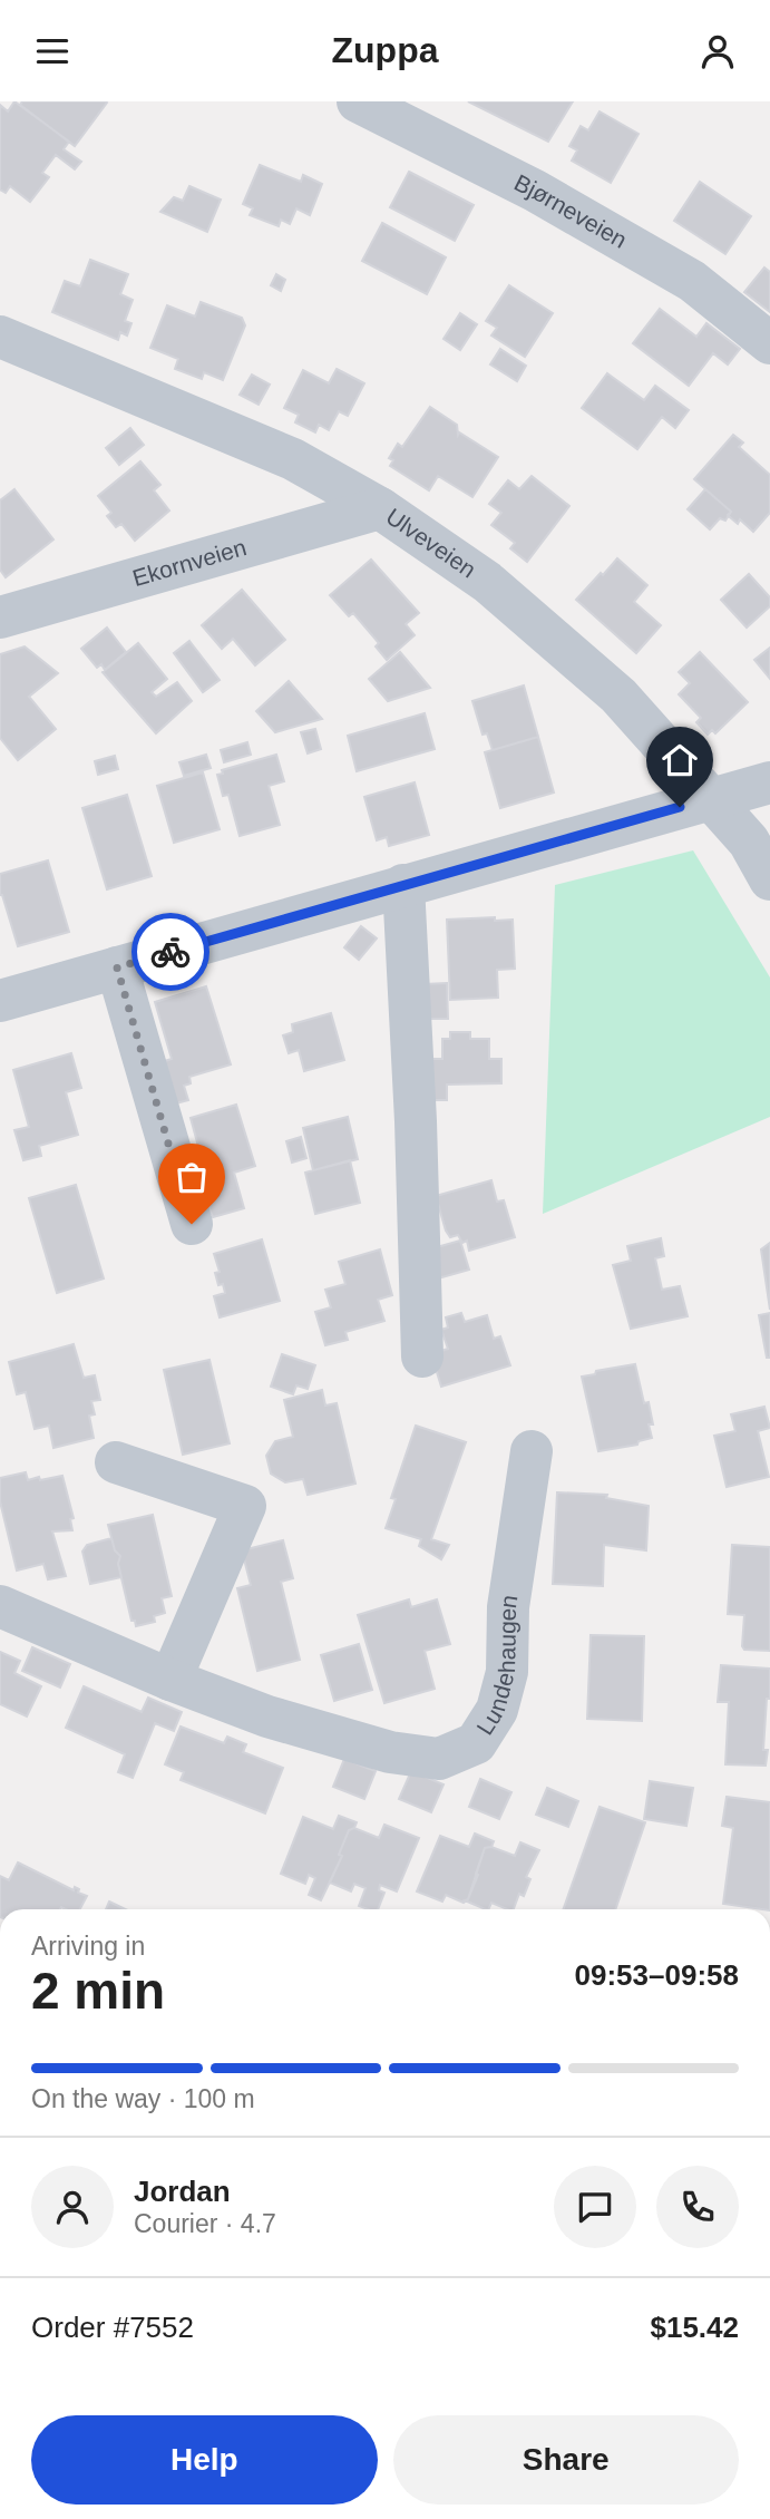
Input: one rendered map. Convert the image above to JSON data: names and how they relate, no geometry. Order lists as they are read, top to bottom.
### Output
{
  "streets": {
    "street": [
      "Bjørneveien",
      "Ulveveien",
      "Ekornveien",
      "Lundehaugen"
    ]
  },
  "crossings": [
    ["Ulveveien", "Ekornveien"]
  ],
  "page": {
    "header": "Zuppa",
    "heading": ["2 min", "Arriving in", "09:53–09:58"],
    "panel": [
      "Jordan",
      "Courier · 4.7",
      "Order #7552",
      "$15.42"
    ],
    "bar": "On the way · 100 m",
    "buttons": ["Help", "Share"]
  }
}
